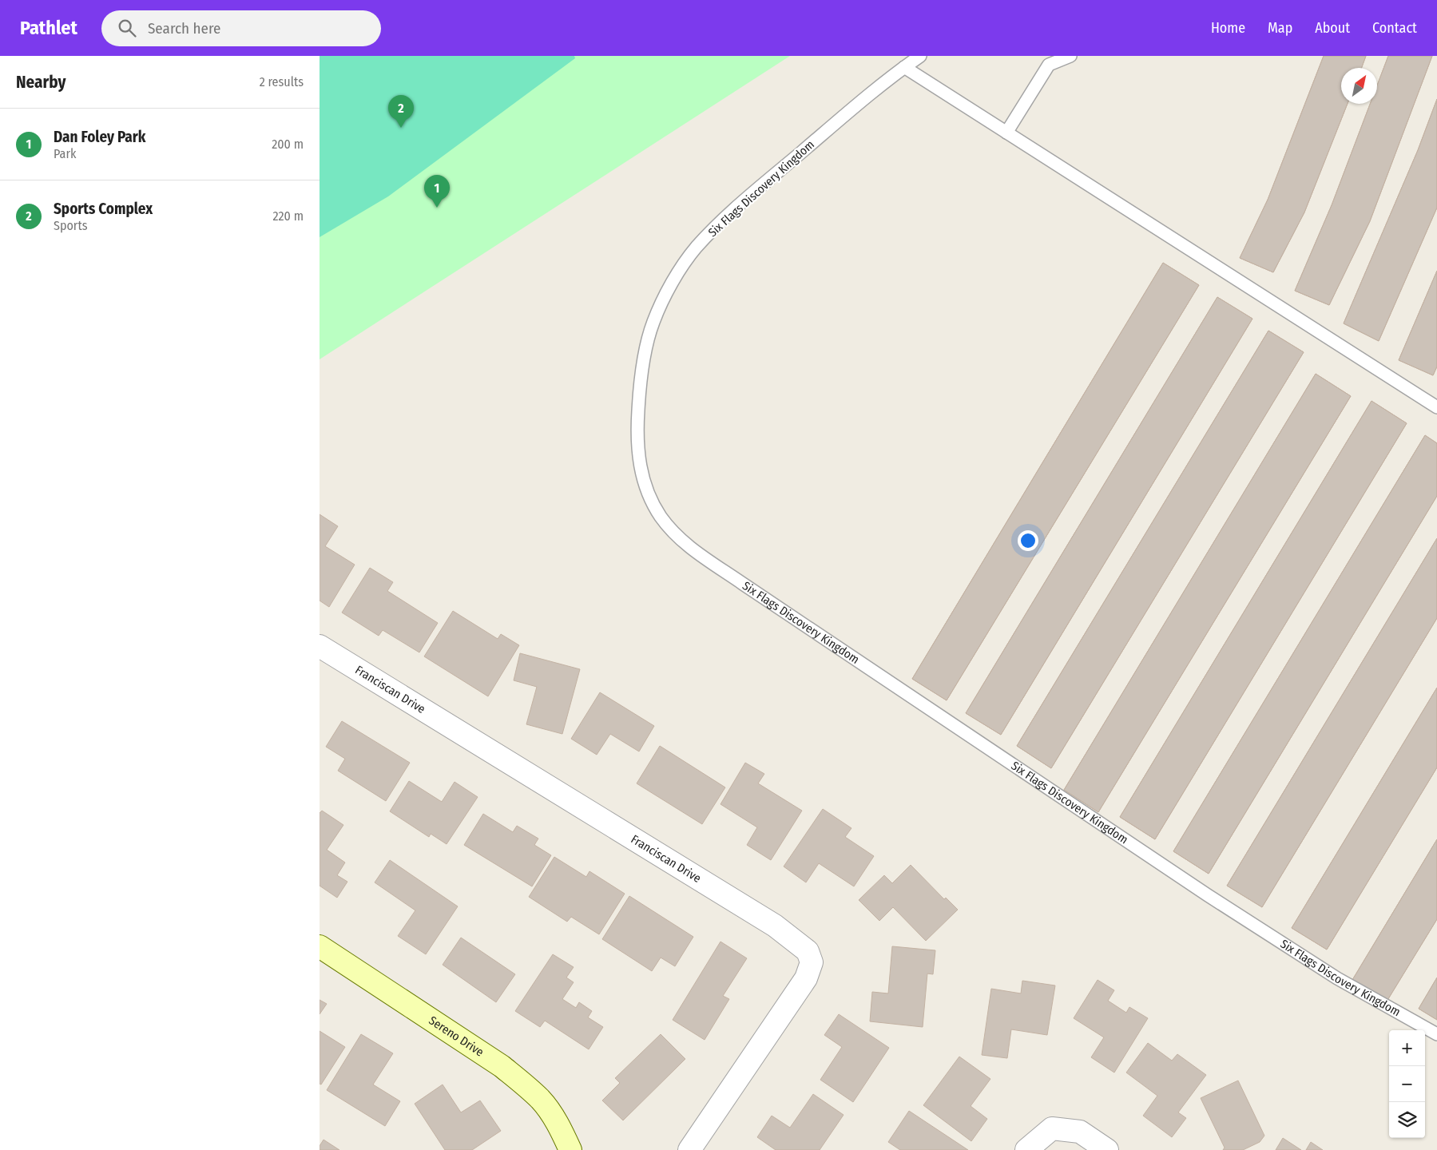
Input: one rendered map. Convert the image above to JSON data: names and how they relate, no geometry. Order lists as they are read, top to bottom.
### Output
{
  "streets": {
    "street": ["Franciscan Drive", "Sereno Drive"],
    "lane": ["Six Flags Discovery Kingdom"]
  },
  "north": "top right",
  "page": {
    "header": "Pathlet",
    "search": "Search here",
    "nav": [
      "Home",
      "Map",
      "About",
      "Contact"
    ],
    "heading": ["Nearby", "2 results"],
    "pins": ["2", "1"],
    "list": [
      {
        "mark": "1",
        "name": "Dan Foley Park",
        "note": "Park",
        "value": "200 m"
      },
      {
        "mark": "2",
        "name": "Sports Complex",
        "note": "Sports",
        "value": "220 m"
      }
    ],
    "map_buttons": ["+", "−"]
  }
}
